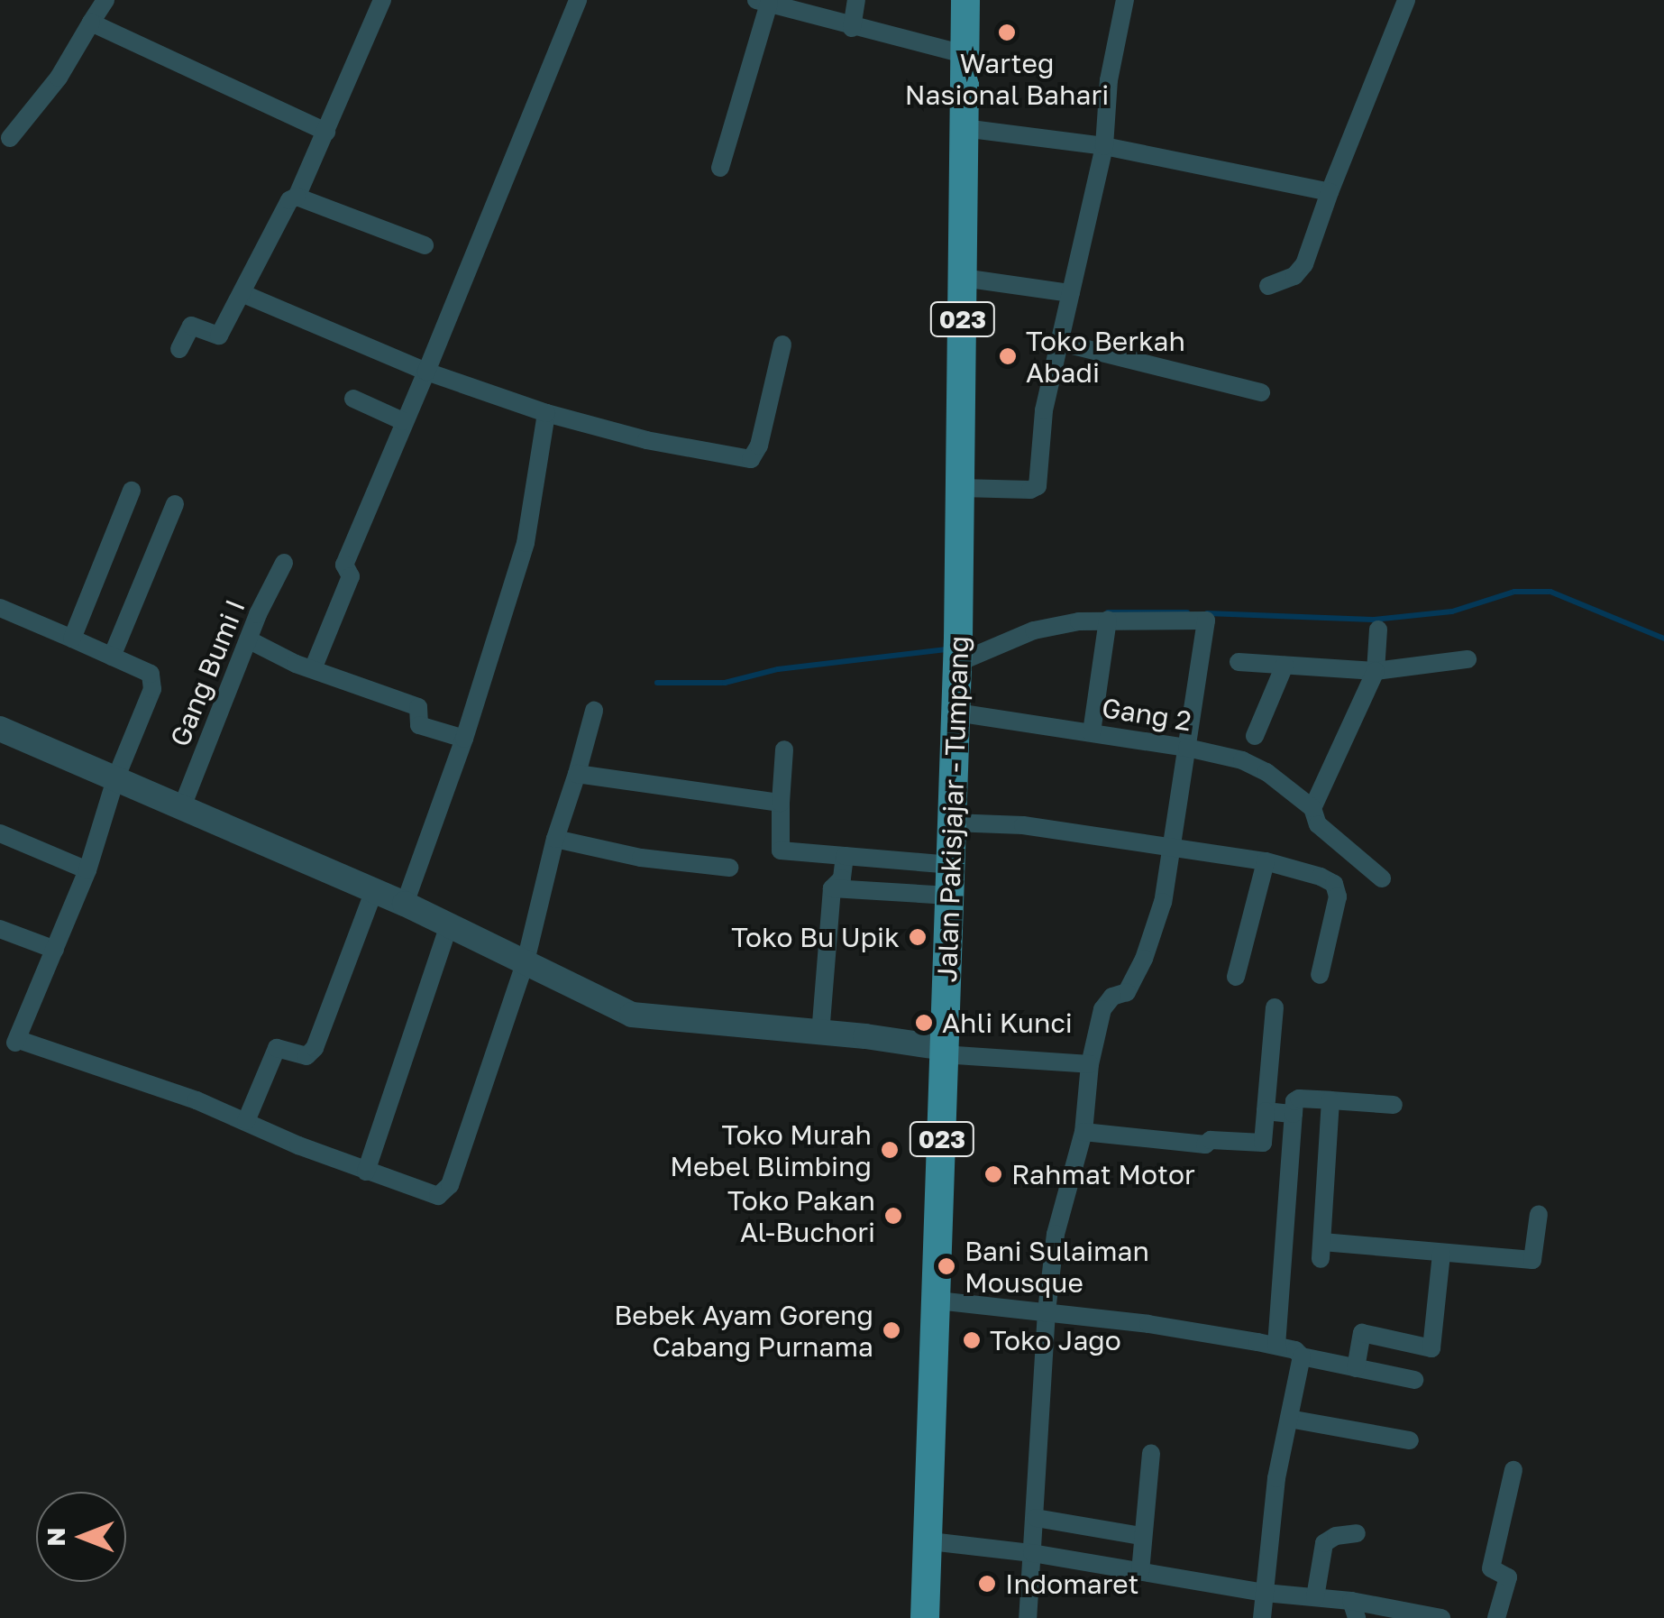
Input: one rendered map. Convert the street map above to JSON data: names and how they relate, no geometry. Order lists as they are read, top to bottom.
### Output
{
  "streets": {
    "main road": ["023", "Jalan Pakisjajar - Tumpang"],
    "street": ["Gang Bumi I", "Gang 2"]
  },
  "crossings": [
    ["Gang 2", "Jalan Pakisjajar - Tumpang"]
  ],
  "places": [
    "Warteg Nasional Bahari",
    "Toko Berkah Abadi",
    "Toko Bu Upik",
    "Ahli Kunci",
    "Toko Murah Mebel Blimbing",
    "Rahmat Motor",
    "Toko Pakan Al-Buchori",
    "Bani Sulaiman Mousque",
    "Bebek Ayam Goreng Cabang Purnama",
    "Toko Jago",
    "Indomaret"
  ],
  "north": "left"
}
